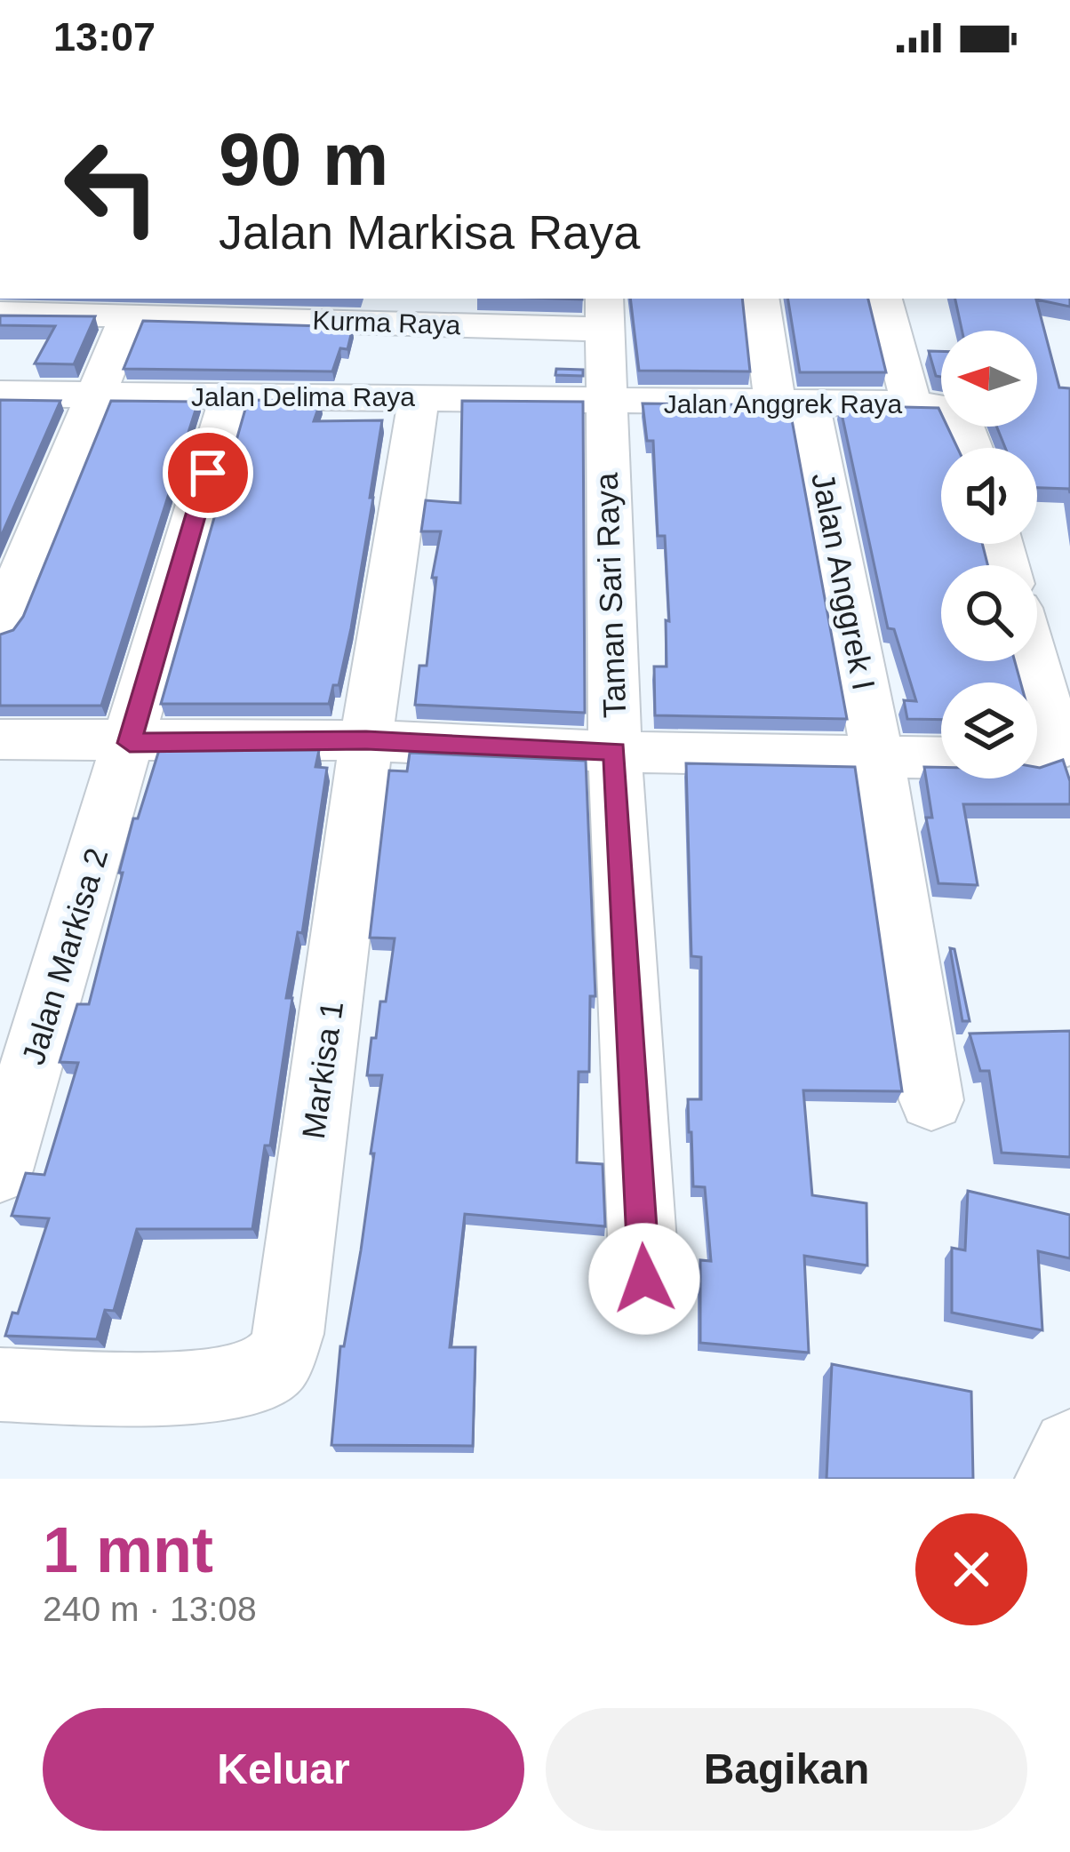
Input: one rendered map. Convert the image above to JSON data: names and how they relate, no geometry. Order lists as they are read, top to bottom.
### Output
{
  "streets": {
    "street": [
      "Kurma Raya",
      "Jalan Delima Raya",
      "Jalan Anggrek Raya",
      "Jalan Anggrek I",
      "Taman Sari Raya",
      "Jalan Markisa 2",
      "Markisa 1"
    ]
  },
  "crossings": [
    ["Kurma Raya", "Taman Sari Raya"],
    ["Jalan Delima Raya", "Jalan Anggrek Raya"],
    ["Jalan Delima Raya", "Taman Sari Raya"],
    ["Jalan Delima Raya", "Jalan Markisa 2"],
    ["Jalan Delima Raya", "Markisa 1"],
    ["Jalan Anggrek Raya", "Jalan Anggrek I"],
    ["Jalan Anggrek Raya", "Taman Sari Raya"]
  ],
  "north": "left",
  "page": {
    "status": "13:07",
    "turn": ["90 m", "Jalan Markisa Raya"],
    "heading": ["1 mnt", "240 m · 13:08"],
    "buttons": ["Keluar", "Bagikan"]
  }
}
